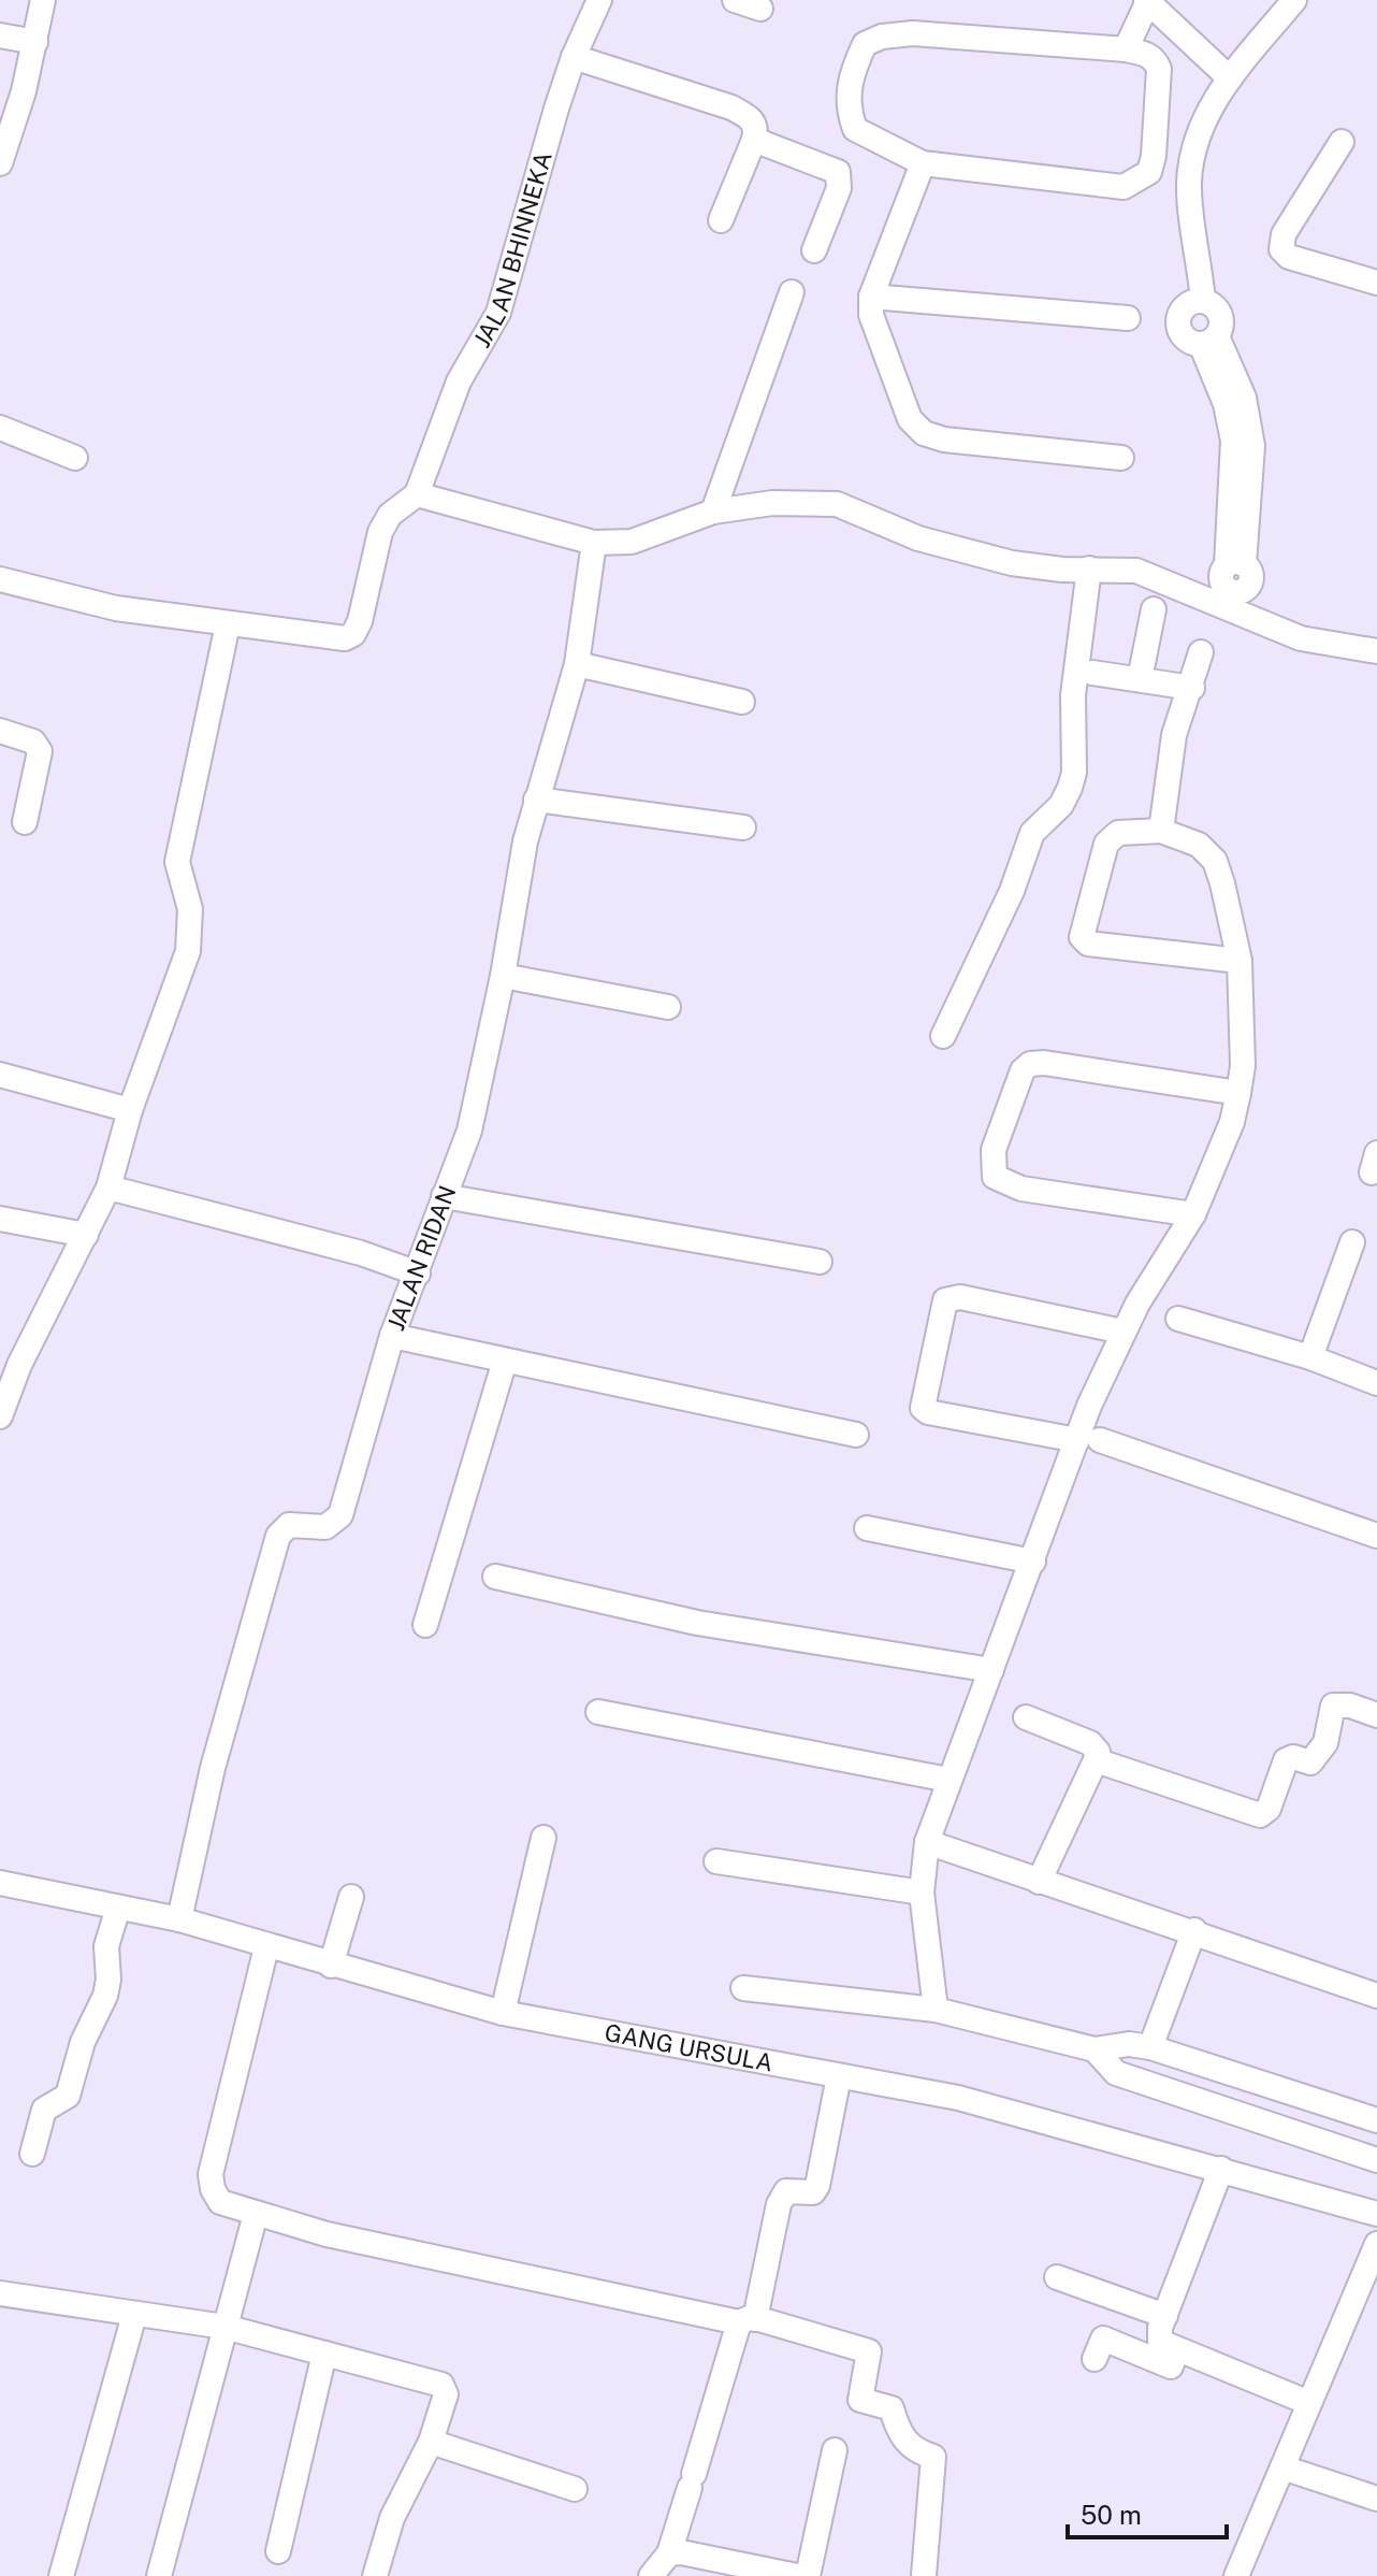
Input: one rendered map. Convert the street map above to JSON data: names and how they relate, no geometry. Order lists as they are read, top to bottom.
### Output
{
  "streets": {
    "street": ["JALAN BHINNEKA", "JALAN RIDAN", "GANG URSULA"]
  },
  "crossings": [
    ["JALAN RIDAN", "GANG URSULA"]
  ],
  "scale_bar": "50 m"
}
